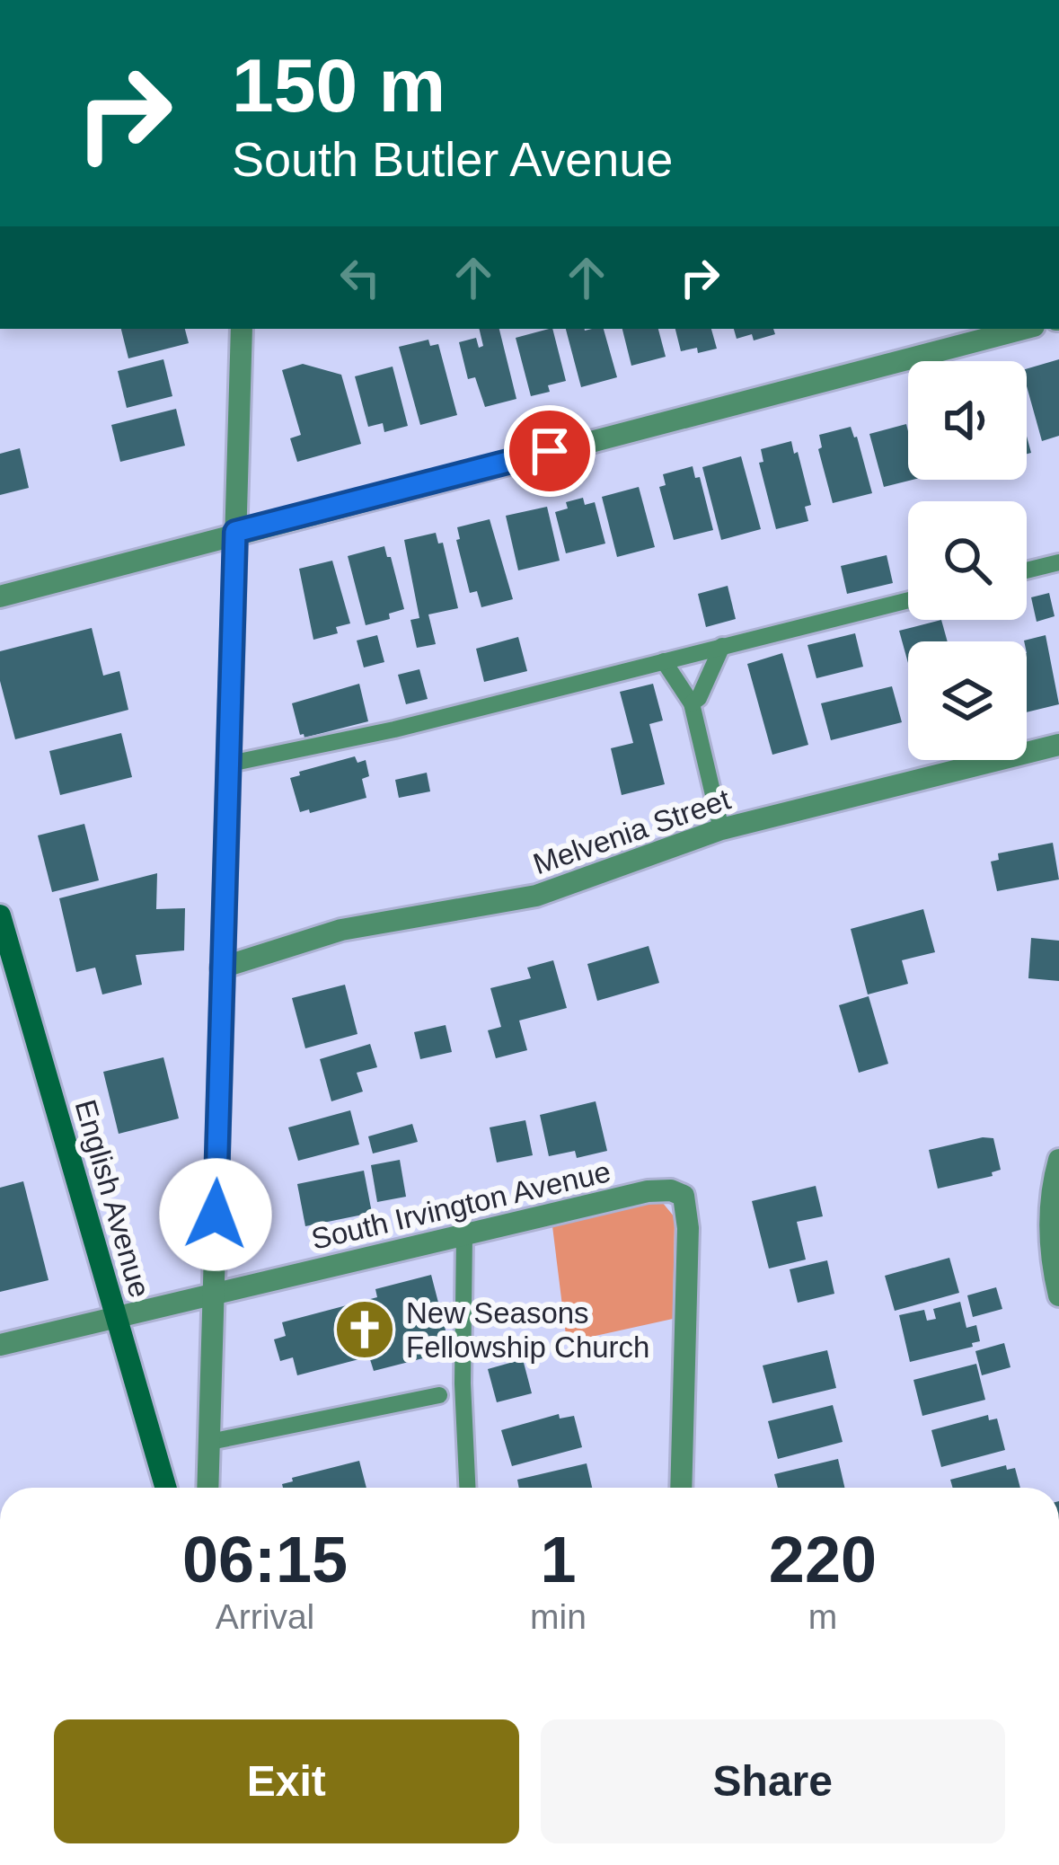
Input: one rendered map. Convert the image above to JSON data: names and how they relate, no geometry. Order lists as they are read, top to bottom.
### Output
{
  "streets": {
    "main road": ["English Avenue"],
    "street": ["Melvenia Street", "South Irvington Avenue"]
  },
  "crossings": [
    ["English Avenue", "South Irvington Avenue"]
  ],
  "places": {
    "church": ["New Seasons Fellowship Church"]
  },
  "page": {
    "turn": ["150 m", "South Butler Avenue"],
    "eta": [
      "06:15",
      "Arrival",
      "1",
      "min",
      "220",
      "m"
    ],
    "buttons": ["Exit", "Share"]
  }
}
